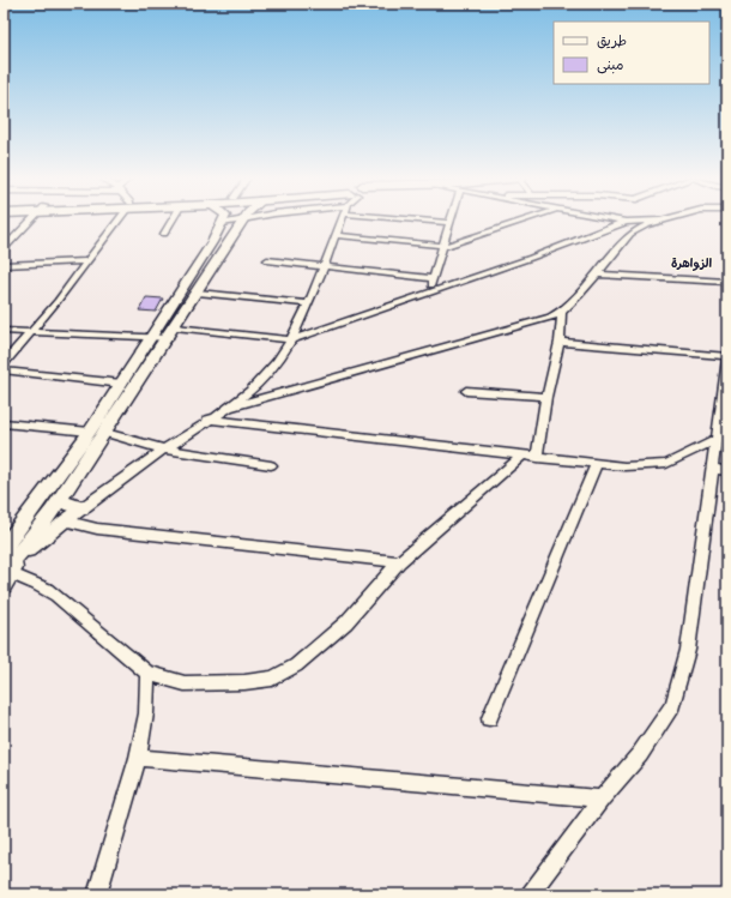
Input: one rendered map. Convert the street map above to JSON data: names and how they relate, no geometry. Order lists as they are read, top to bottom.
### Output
{
  "districts": ["الزواهرة"],
  "legend": ["طريق", "مبنى"]
}
